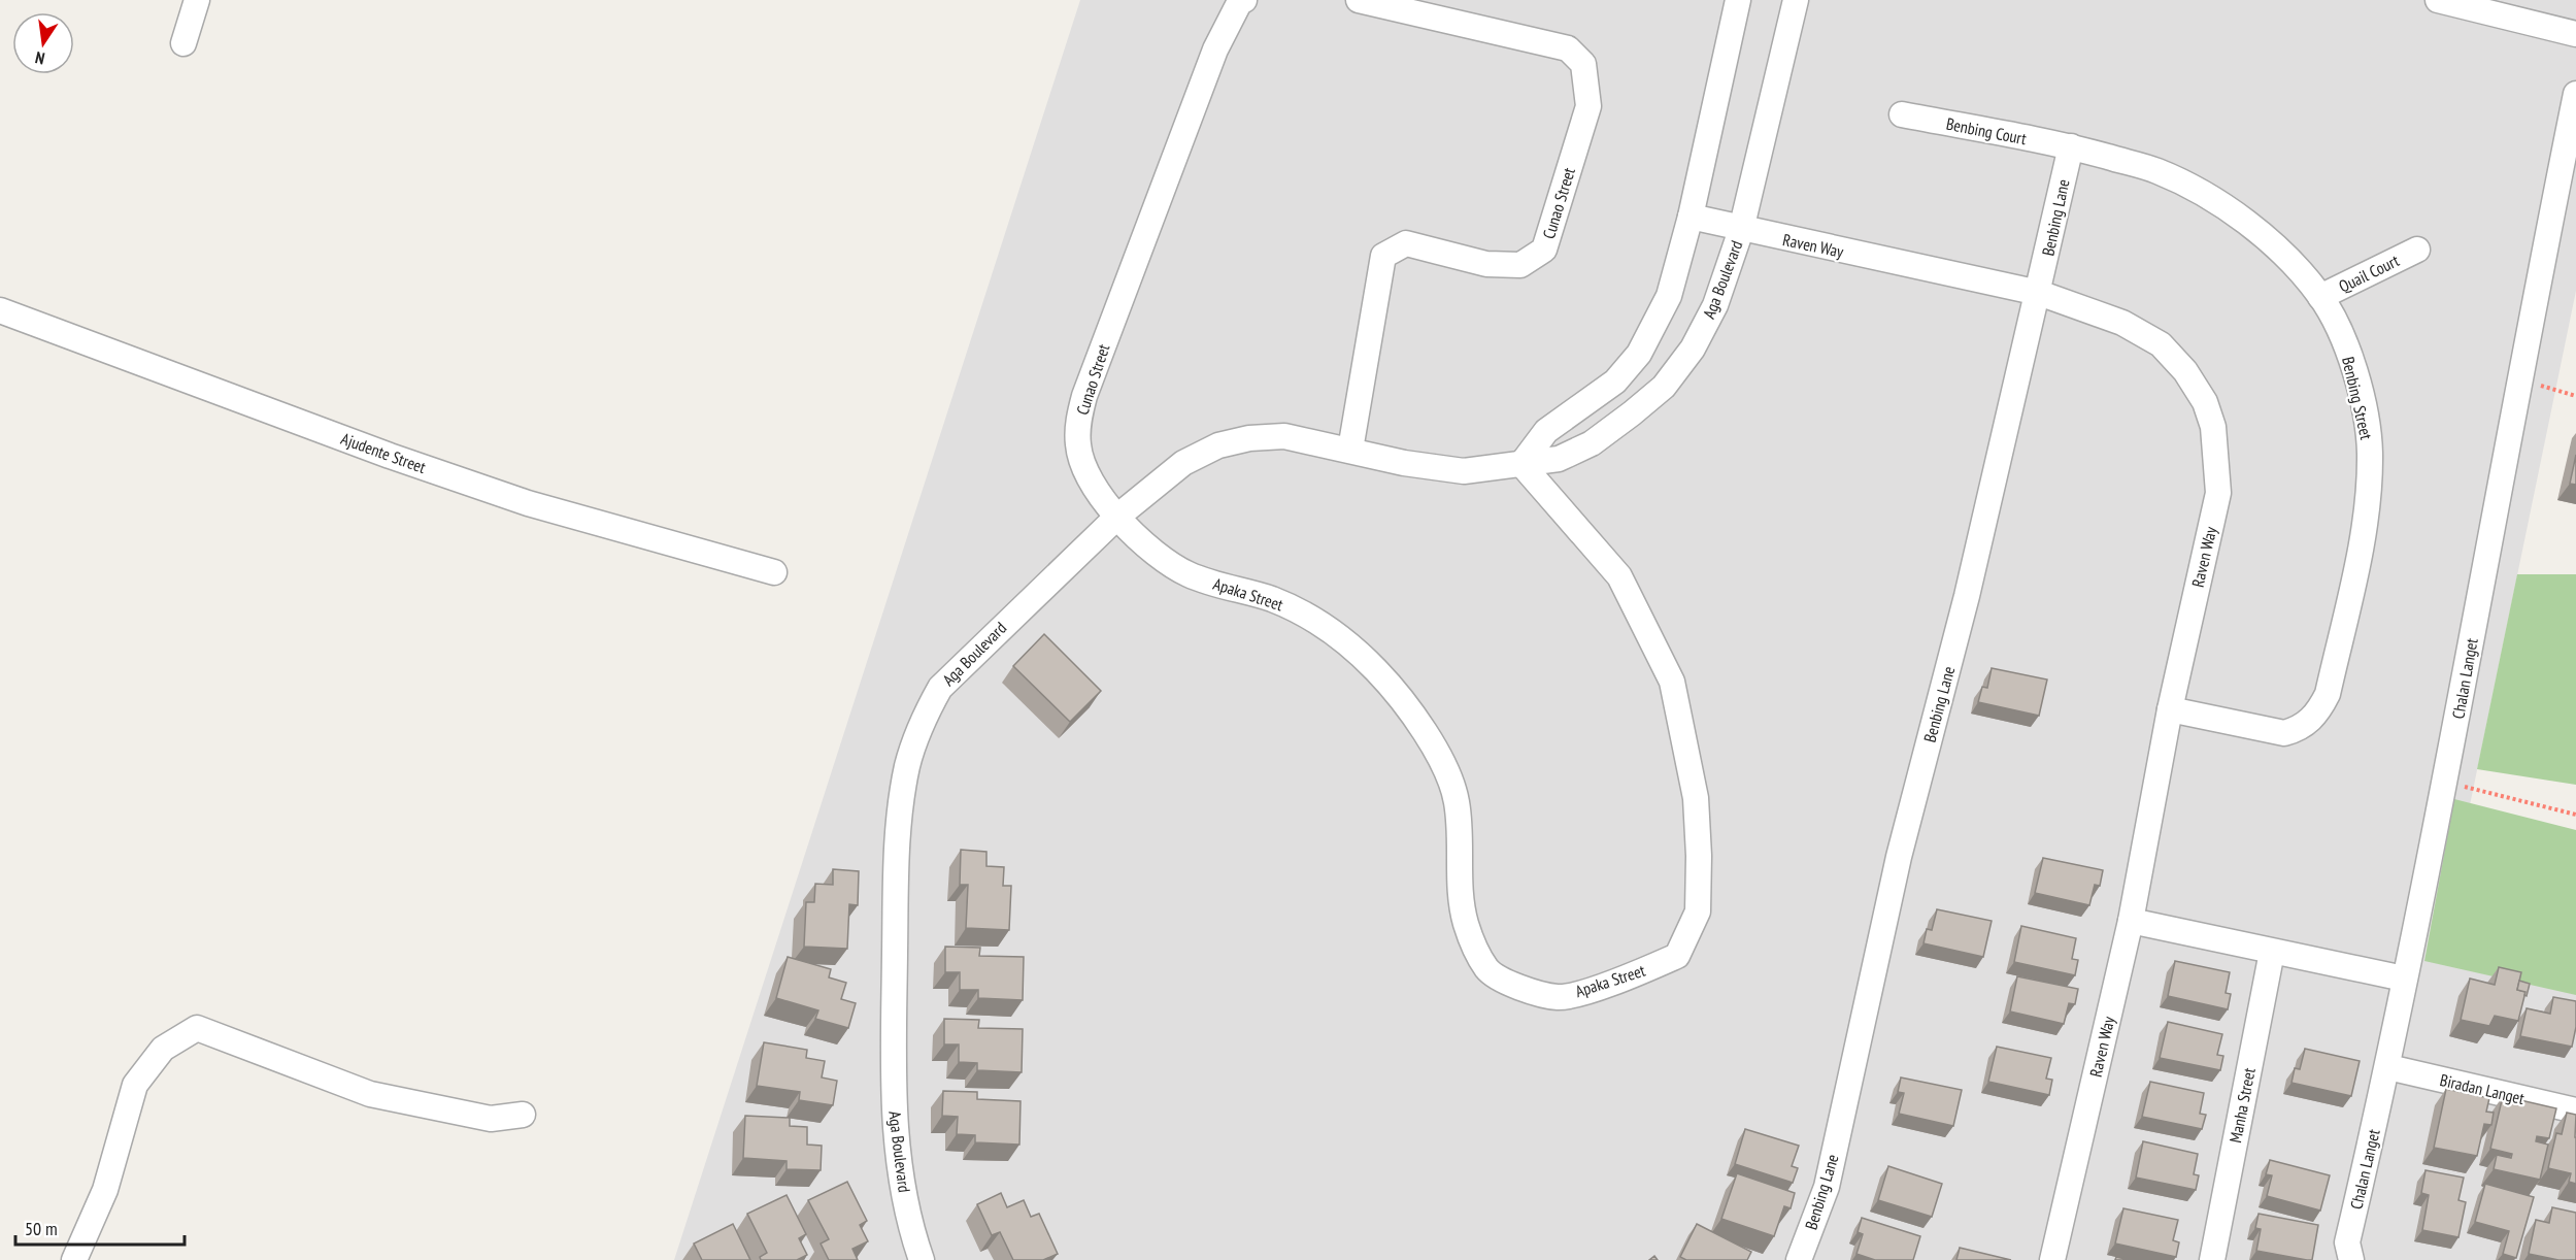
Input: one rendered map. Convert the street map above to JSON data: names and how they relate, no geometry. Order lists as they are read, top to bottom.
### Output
{
  "streets": {
    "street": [
      "Benbing Court",
      "Cunao Street",
      "Benbing Lane",
      "Raven Way",
      "Quail Court",
      "Aga Boulevard",
      "Benbing Street",
      "Ajudente Street",
      "Apaka Street",
      "Chalan Langet",
      "Biradan Langet",
      "Manha Street"
    ]
  },
  "crossings": [
    ["Benbing Court", "Benbing Lane"],
    ["Benbing Court", "Benbing Street"],
    ["Cunao Street", "Aga Boulevard"],
    ["Cunao Street", "Apaka Street"],
    ["Benbing Lane", "Raven Way"],
    ["Benbing Lane", "Benbing Street"],
    ["Raven Way", "Aga Boulevard"],
    ["Raven Way", "Benbing Street"],
    ["Quail Court", "Benbing Street"],
    ["Aga Boulevard", "Apaka Street"],
    ["Chalan Langet", "Biradan Langet"]
  ],
  "scale_bar": "50 m",
  "north": "bottom"
}
